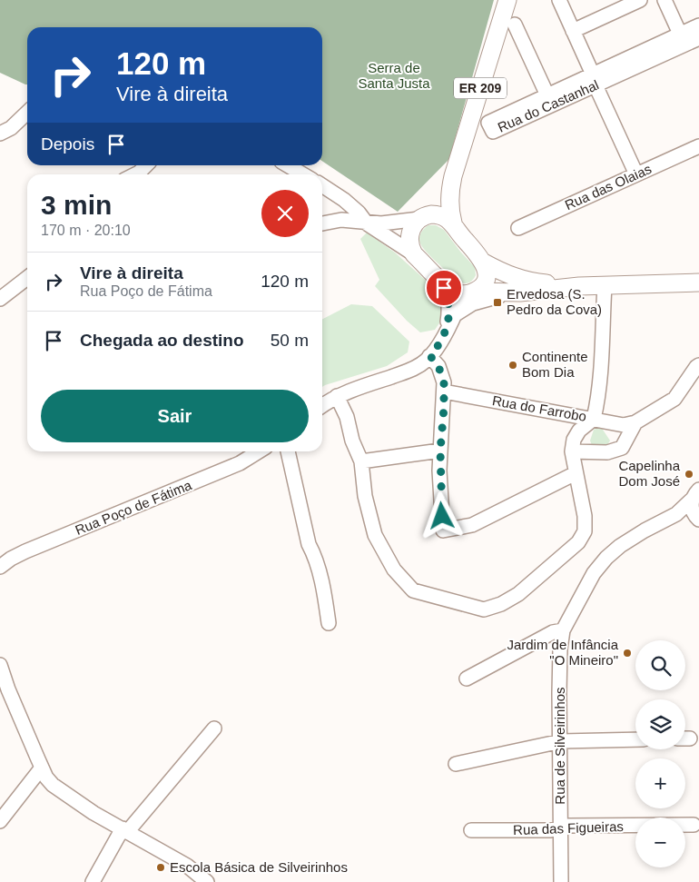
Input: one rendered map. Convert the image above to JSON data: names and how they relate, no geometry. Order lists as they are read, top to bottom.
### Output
{
  "streets": {
    "main road": ["ER 209"],
    "street": [
      "Rua do Castanhal",
      "Rua das Olaias",
      "Rua do Farrobo",
      "Rua Poço de Fátima",
      "Rua de Silveirinhos",
      "Rua das Figueiras"
    ]
  },
  "crossings": [
    ["Rua de Silveirinhos", "Rua das Figueiras"]
  ],
  "parks": ["Serra de Santa Justa"],
  "places": {
    "transit": ["Ervedosa (S. Pedro da Cova)"],
    "other": [
      "Continente Bom Dia",
      "Capelinha Dom José",
      "Jardim de Infância \"O Mineiro\"",
      "Escola Básica de Silveirinhos"
    ]
  },
  "page": {
    "turn": ["120 m", "Vire à direita"],
    "then": "Depois",
    "heading": ["3 min", "170 m · 20:10"],
    "list": [
      {
        "name": "Vire à direita",
        "note": "Rua Poço de Fátima",
        "value": "120 m"
      },
      {
        "name": "Chegada ao destino",
        "value": "50 m"
      }
    ],
    "buttons": "Sair",
    "map_buttons": ["+", "−"]
  }
}
